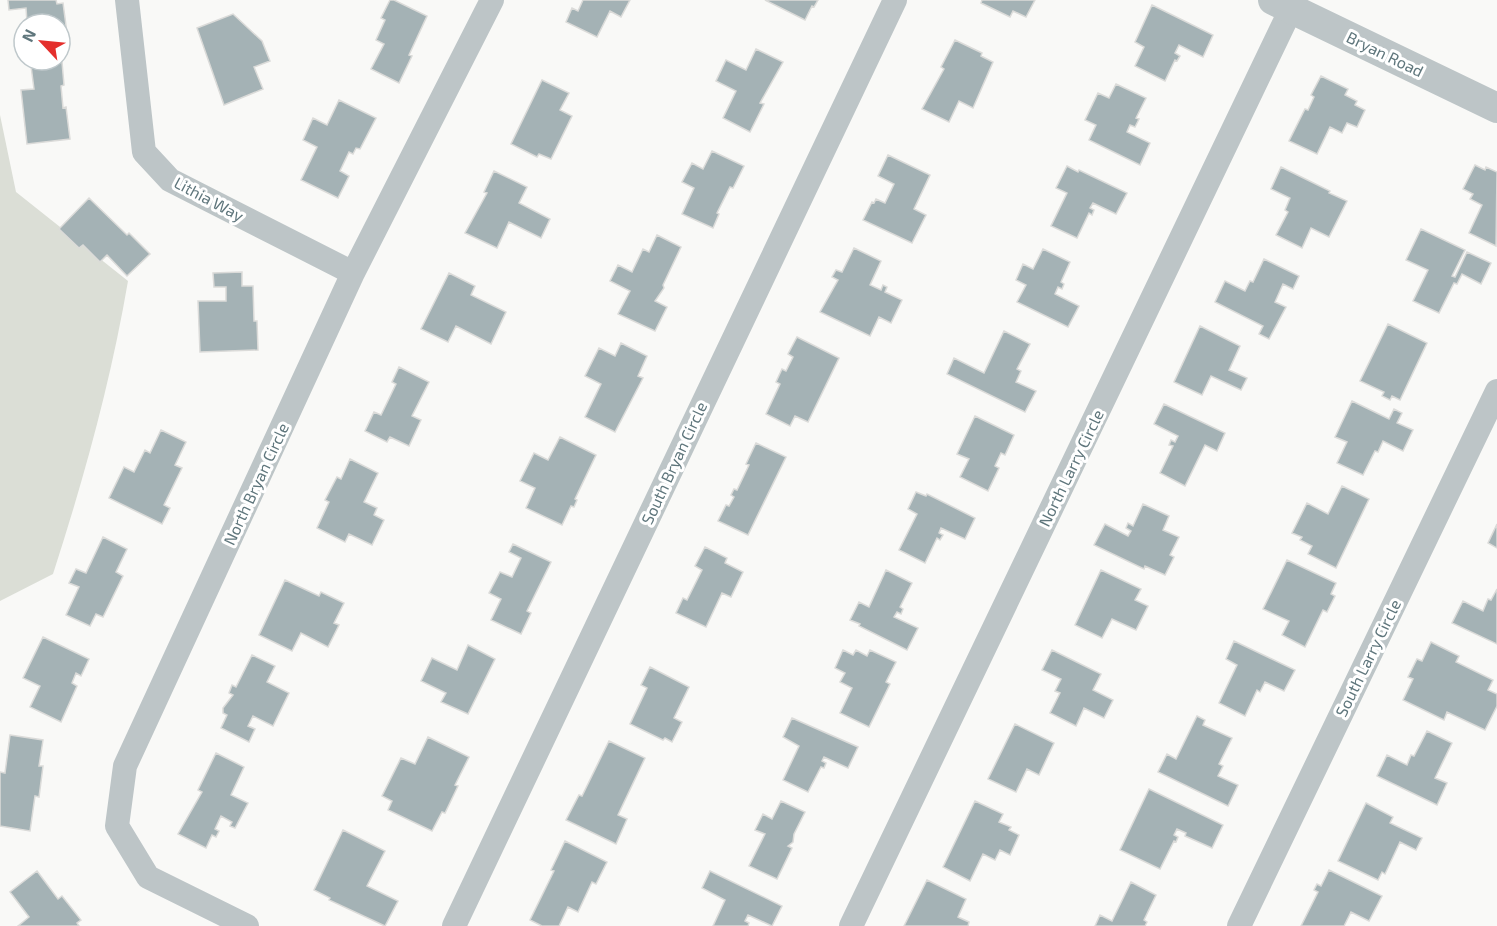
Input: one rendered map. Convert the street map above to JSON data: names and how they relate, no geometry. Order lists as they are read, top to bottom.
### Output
{
  "streets": {
    "street": [
      "Bryan Road",
      "Lithia Way",
      "South Bryan Circle",
      "North Larry Circle",
      "North Bryan Circle",
      "South Larry Circle"
    ]
  },
  "crossings": [
    ["Bryan Road", "North Larry Circle"],
    ["Lithia Way", "North Bryan Circle"]
  ],
  "north": "top left"
}
